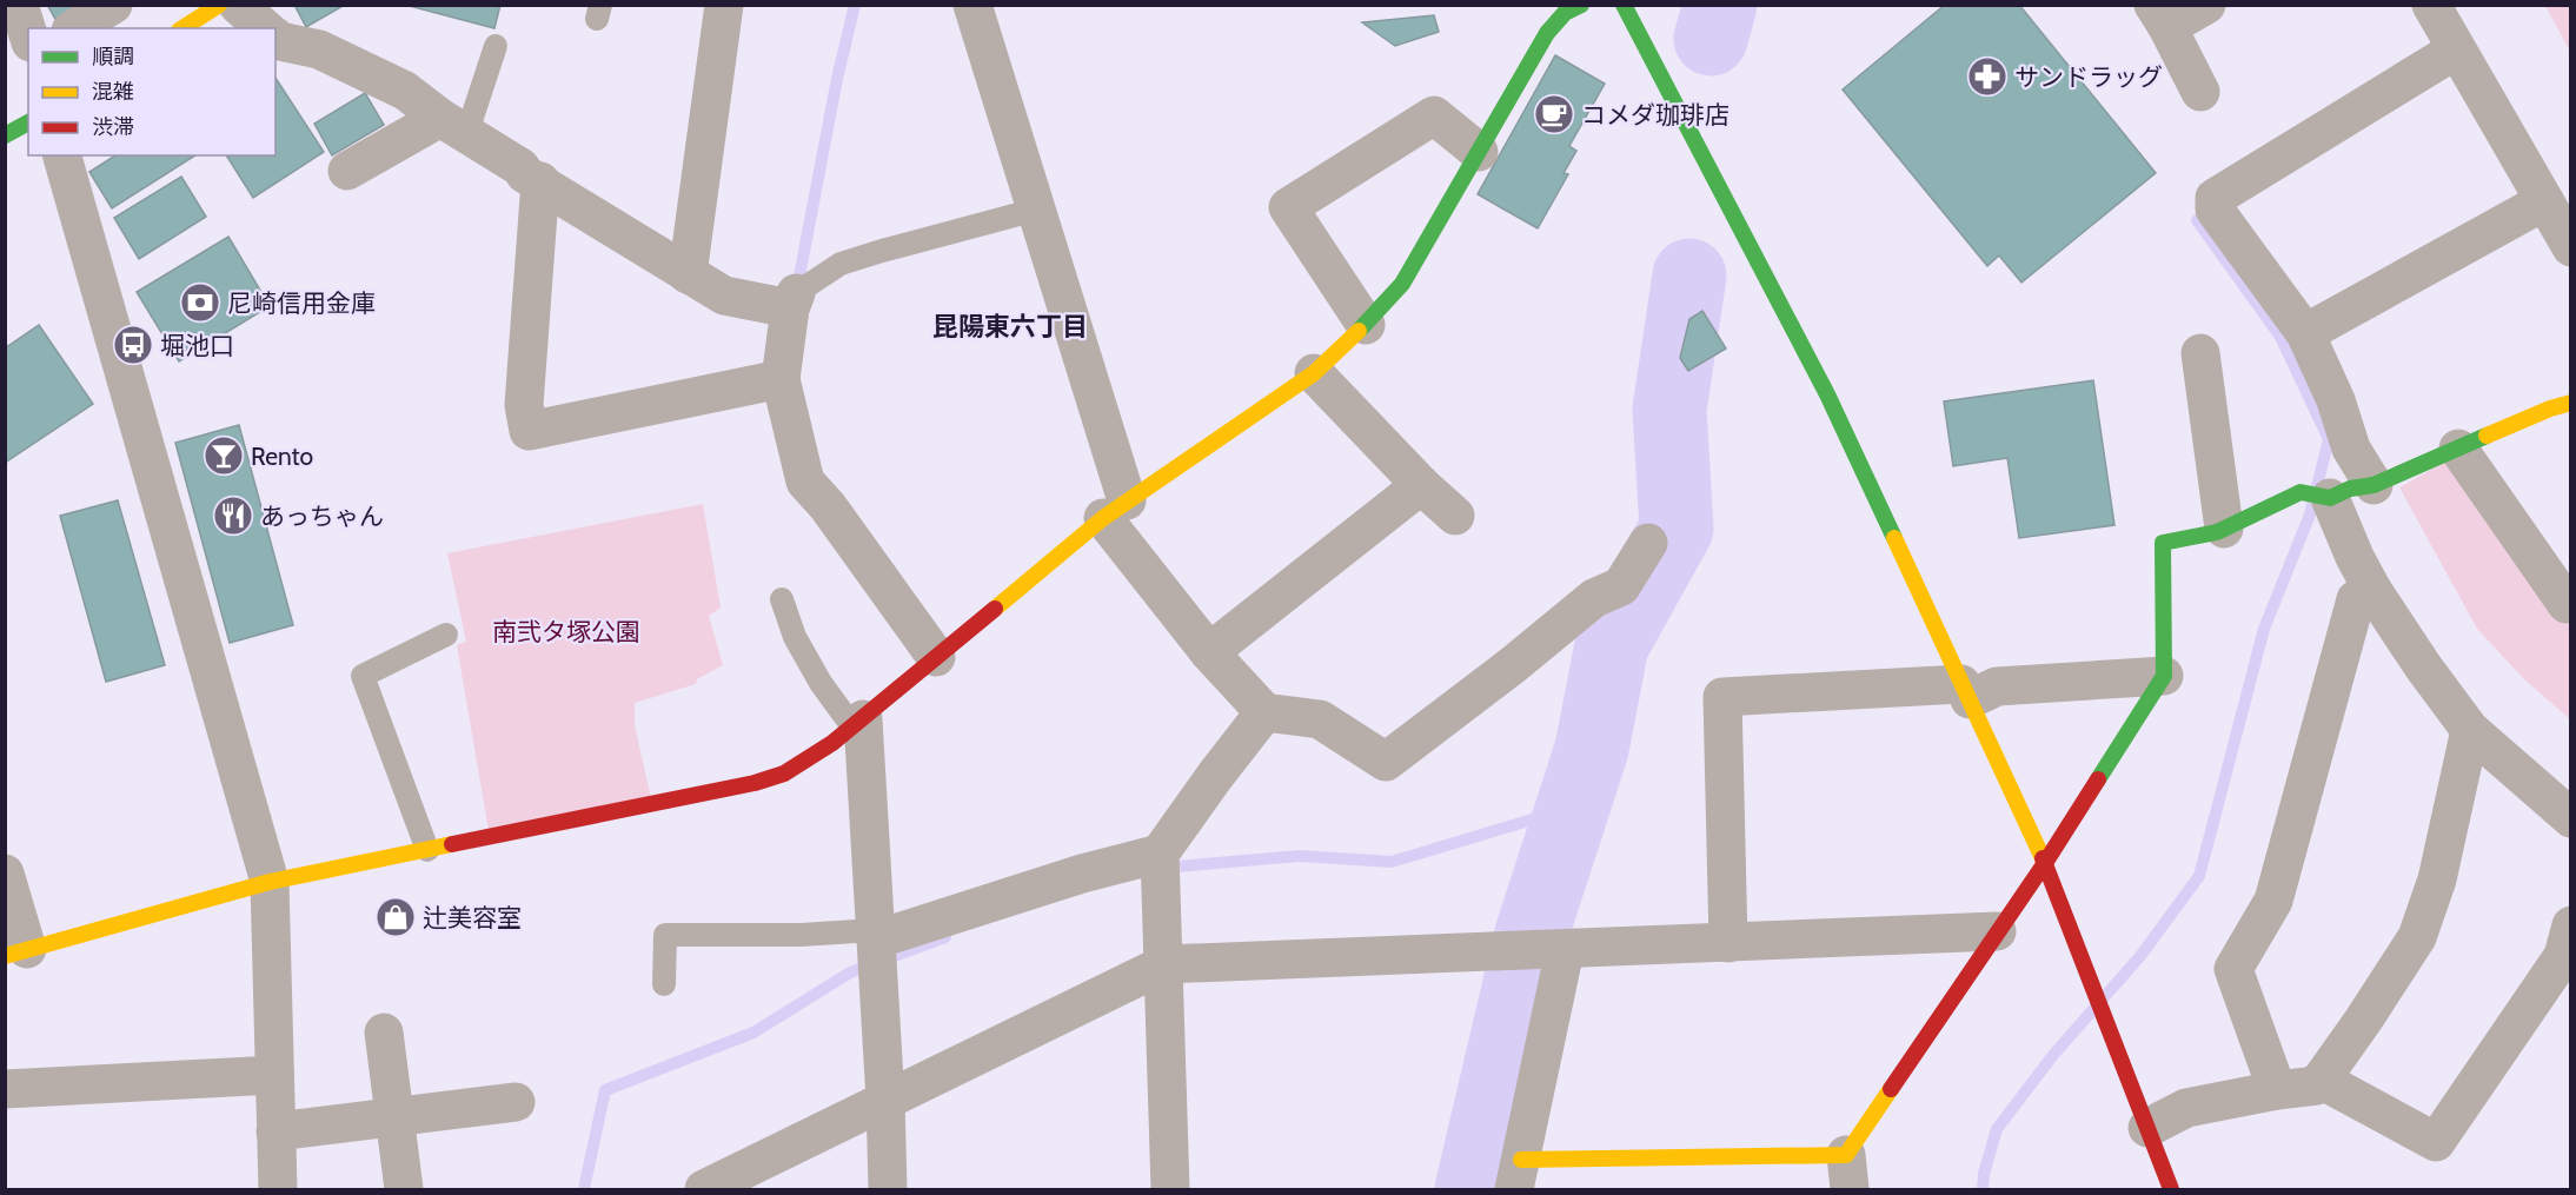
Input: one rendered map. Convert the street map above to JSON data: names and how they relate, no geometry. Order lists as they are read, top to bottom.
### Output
{
  "districts": ["昆陽東六丁目"],
  "parks": ["南弐タ塚公園"],
  "places": {
    "pharmacy": ["サンドラッグ"],
    "cafe": ["コメダ珈琲店"],
    "bank": ["尼崎信用金庫"],
    "bus stop": ["堀池口"],
    "bar": ["Rento"],
    "restaurant": ["あっちゃん"],
    "shop": ["辻美容室"]
  },
  "legend": ["順調", "混雑", "渋滞"]
}
